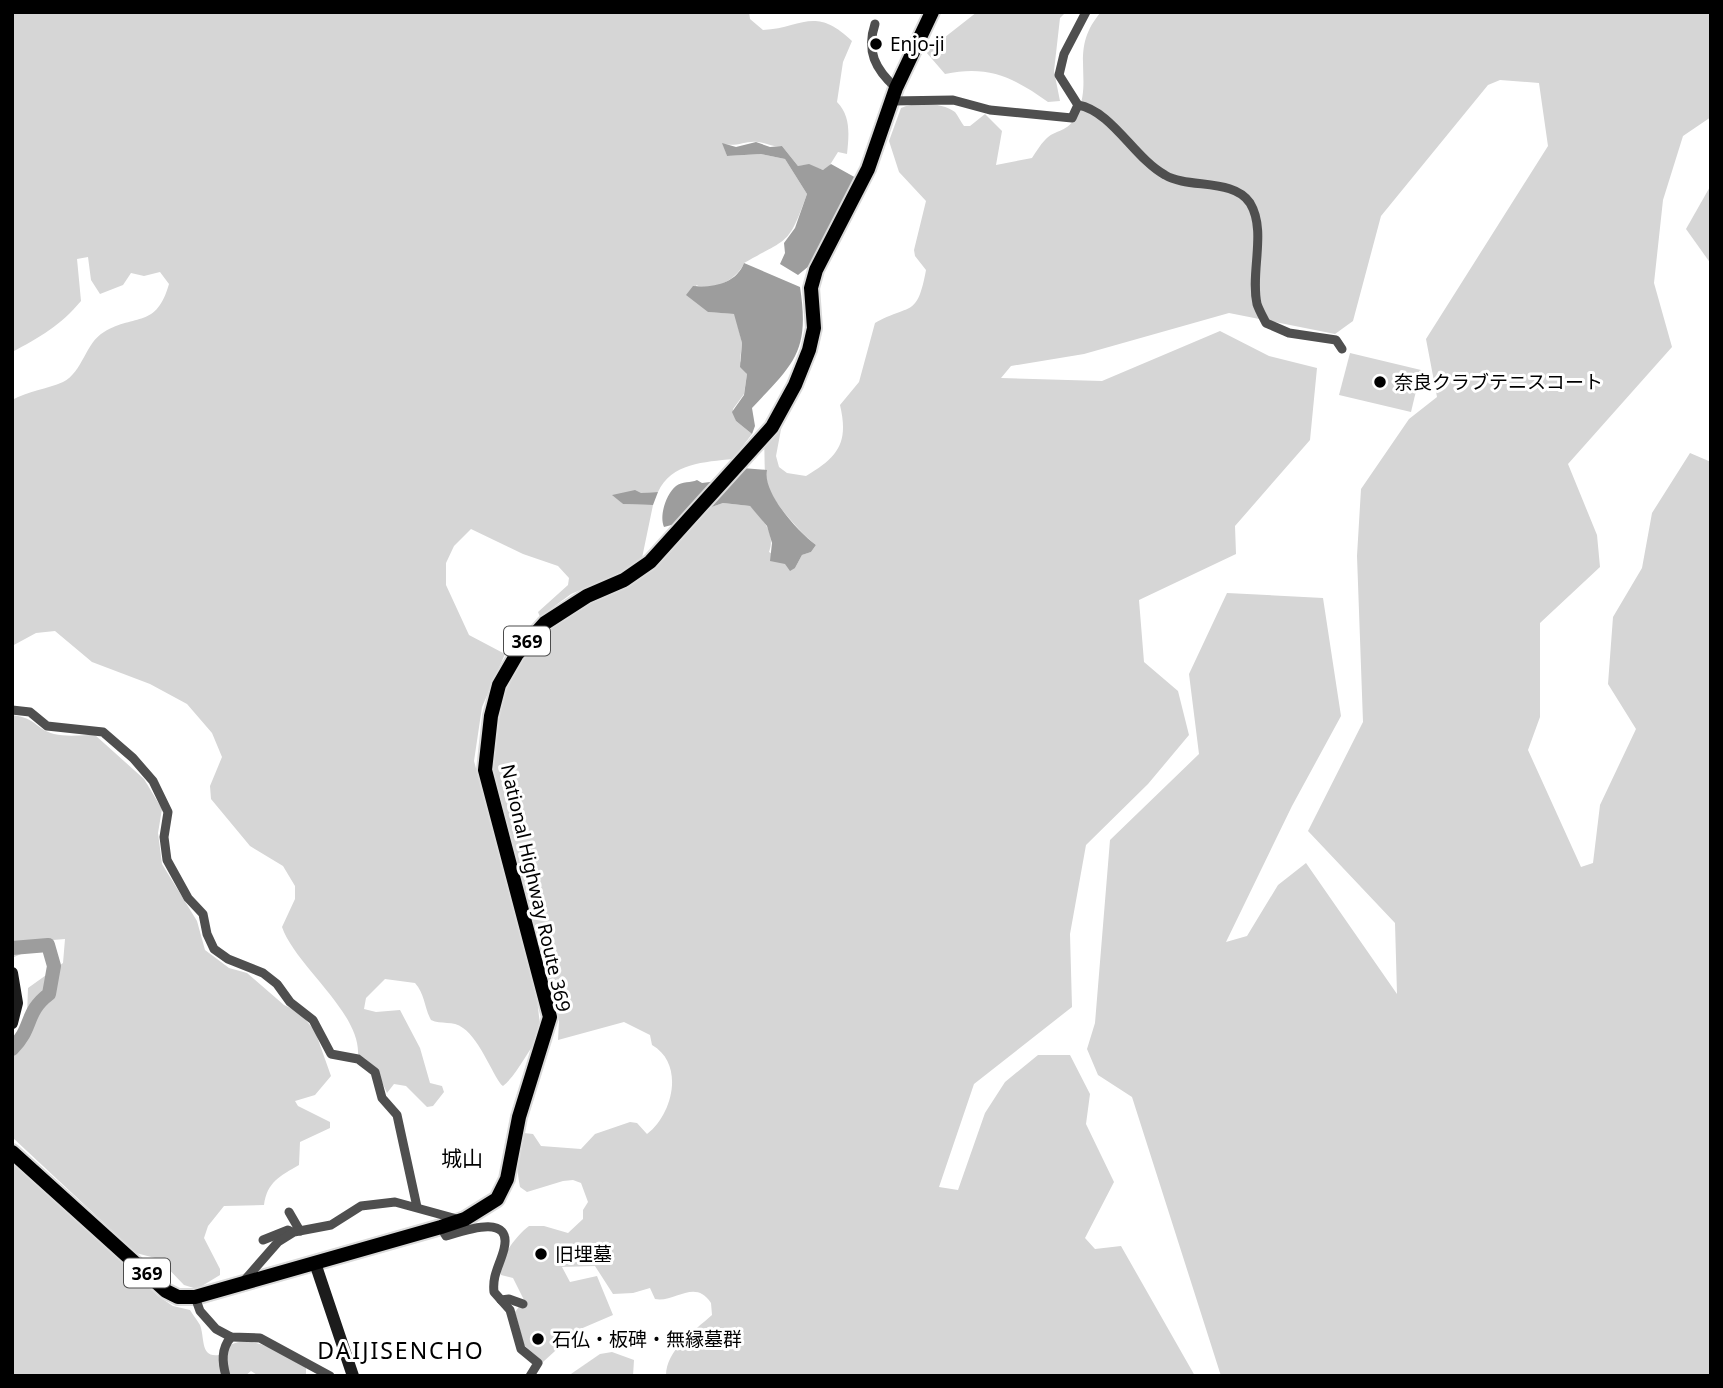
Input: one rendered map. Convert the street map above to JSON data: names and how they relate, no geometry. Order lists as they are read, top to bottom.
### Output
{
  "streets": {
    "highway": ["369", "National Highway Route 369"]
  },
  "districts": ["城山", "DAIJISENCHO"],
  "places": [
    "Enjo-ji",
    "奈良クラブテニスコート",
    "旧埋墓",
    "石仏・板碑・無縁墓群"
  ]
}
